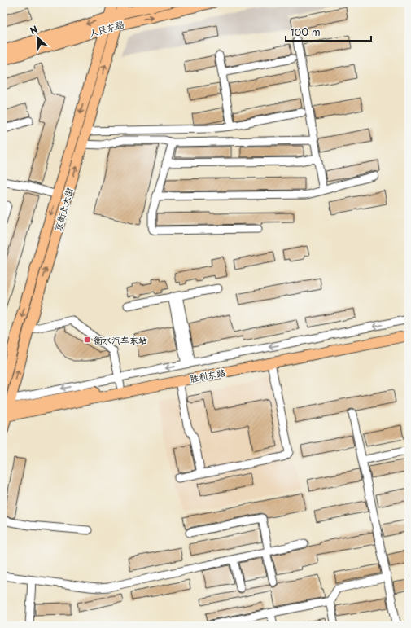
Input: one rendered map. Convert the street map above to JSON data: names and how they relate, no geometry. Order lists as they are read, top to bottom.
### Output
{
  "streets": {
    "main road": ["人民东路", "京衡北大街", "胜利东路"]
  },
  "crossings": [
    ["人民东路", "京衡北大街"],
    ["京衡北大街", "胜利东路"]
  ],
  "places": {
    "transit": ["衡水汽车东站"]
  },
  "scale_bar": "100 m",
  "north": "top left"
}
